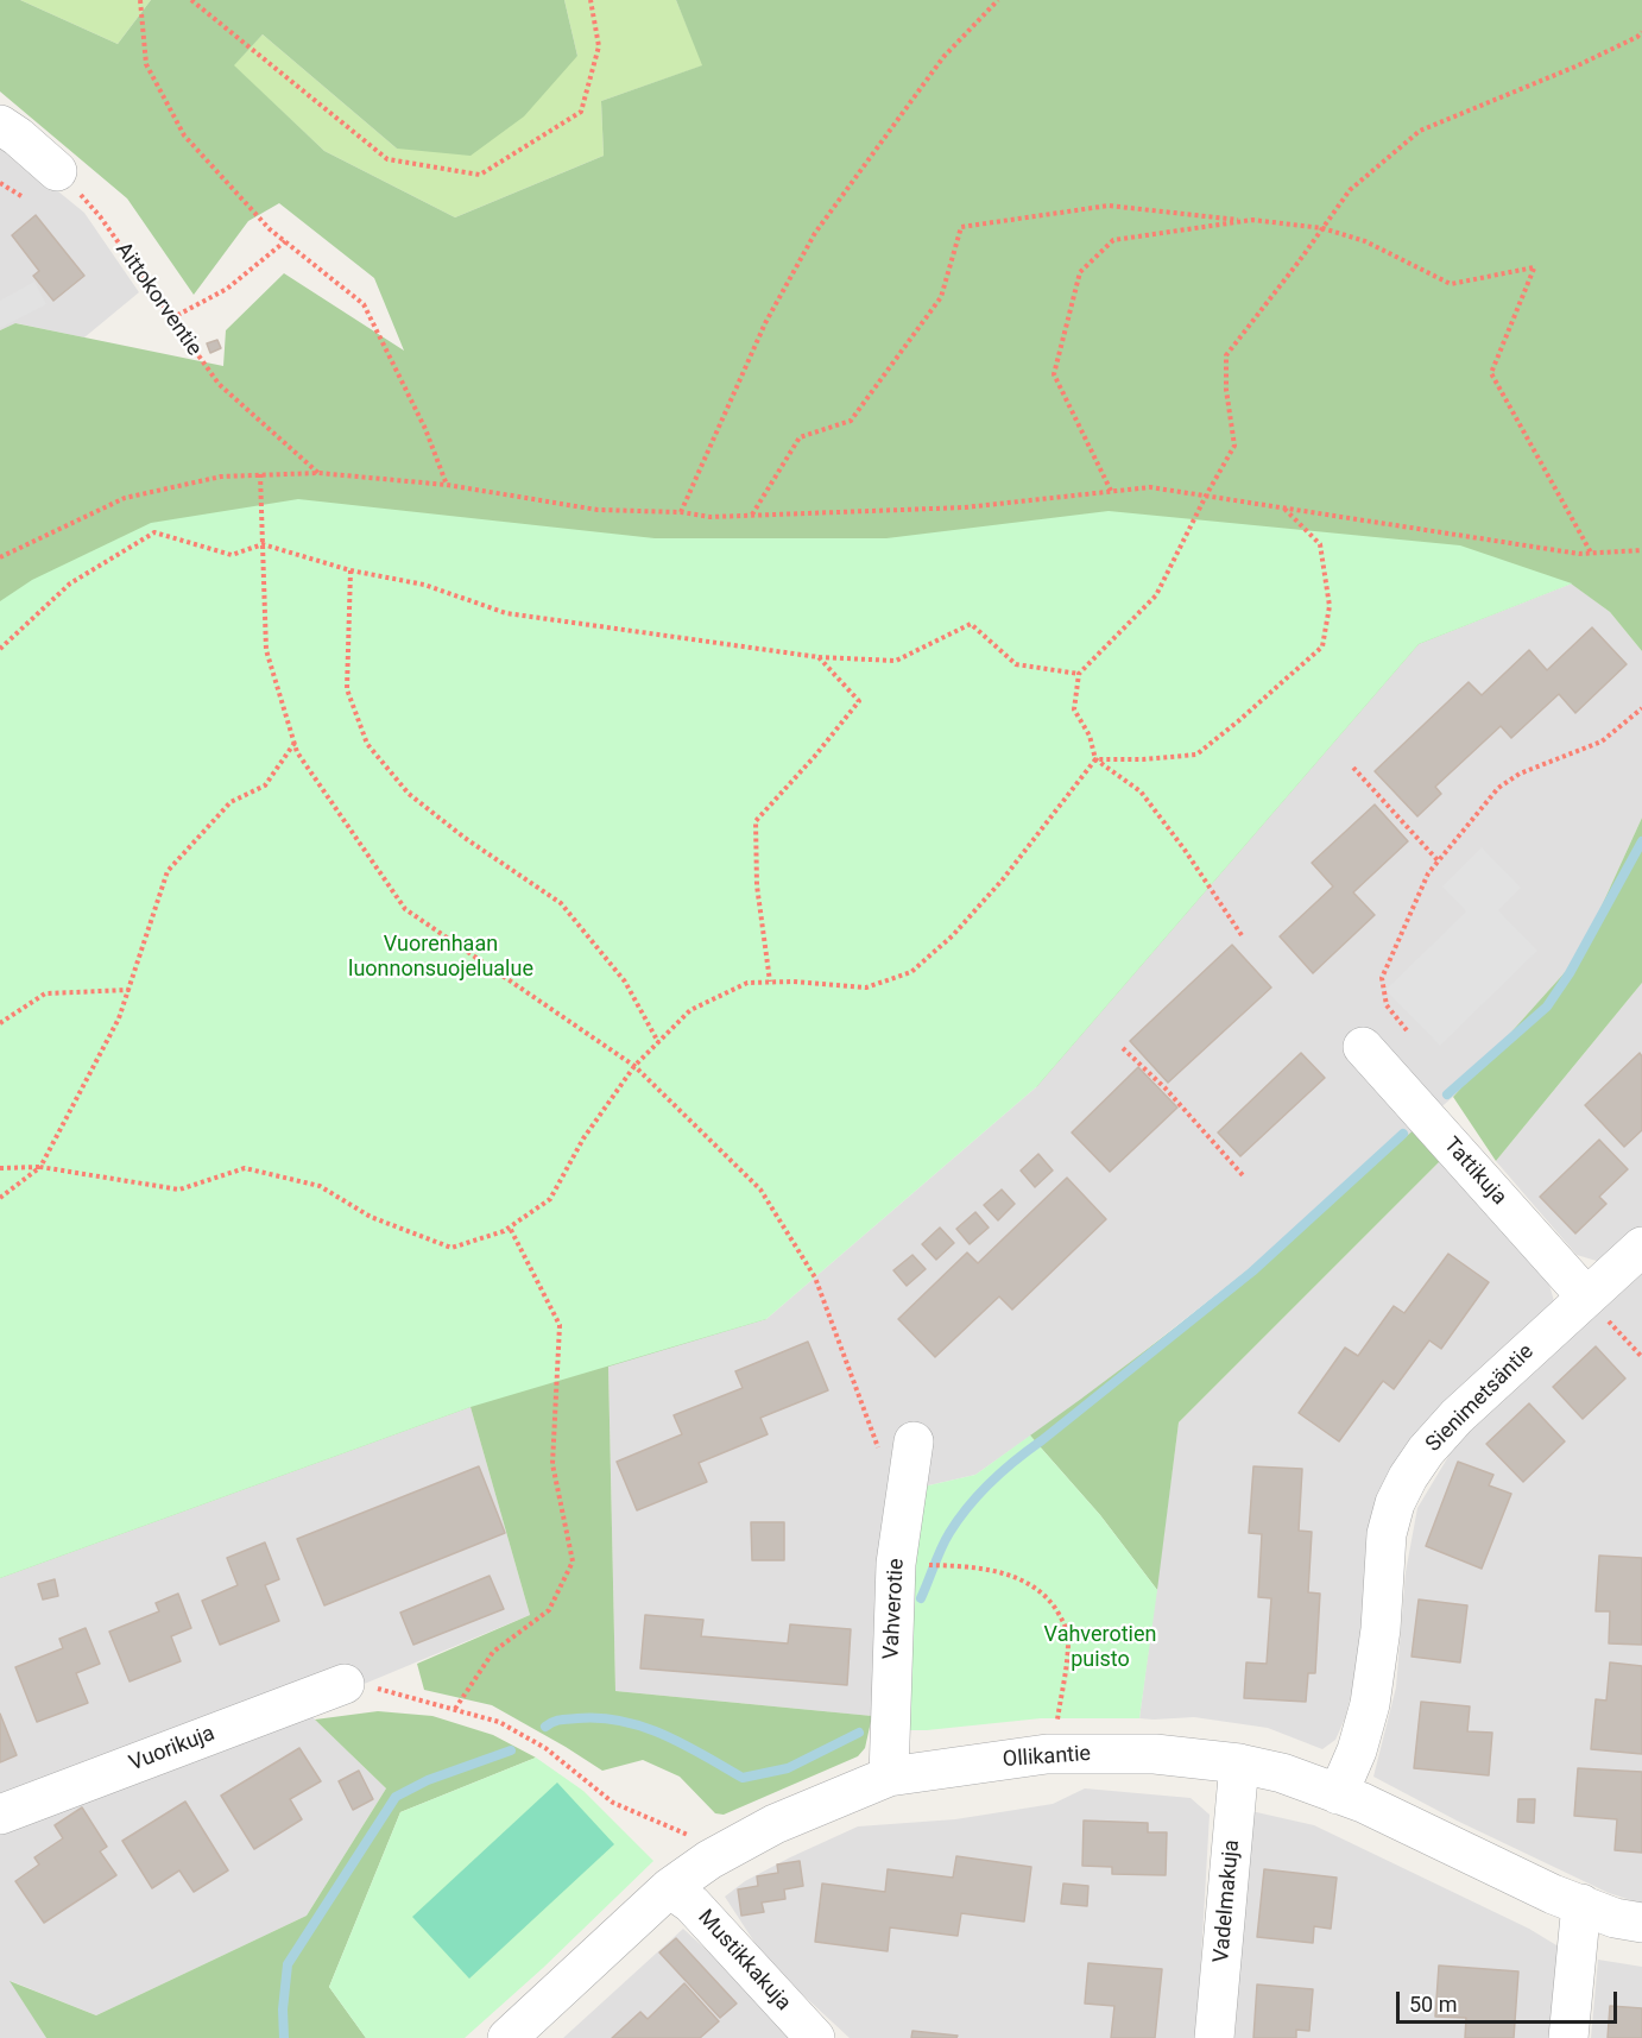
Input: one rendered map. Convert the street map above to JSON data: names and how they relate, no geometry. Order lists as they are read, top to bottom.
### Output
{
  "streets": {
    "street": [
      "Tattikuja",
      "Sienimetsäntie",
      "Vahverotie",
      "Vuorikuja",
      "Ollikantie",
      "Vadelmakuja",
      "Mustikkakuja"
    ],
    "path": ["Aittokorventie"]
  },
  "crossings": [
    ["Tattikuja", "Sienimetsäntie"],
    ["Sienimetsäntie", "Ollikantie"],
    ["Vahverotie", "Ollikantie"],
    ["Ollikantie", "Vadelmakuja"],
    ["Ollikantie", "Mustikkakuja"]
  ],
  "parks": ["Vuorenhaan luonnonsuojelualue", "Vahverotien puisto"],
  "scale_bar": "50 m"
}
